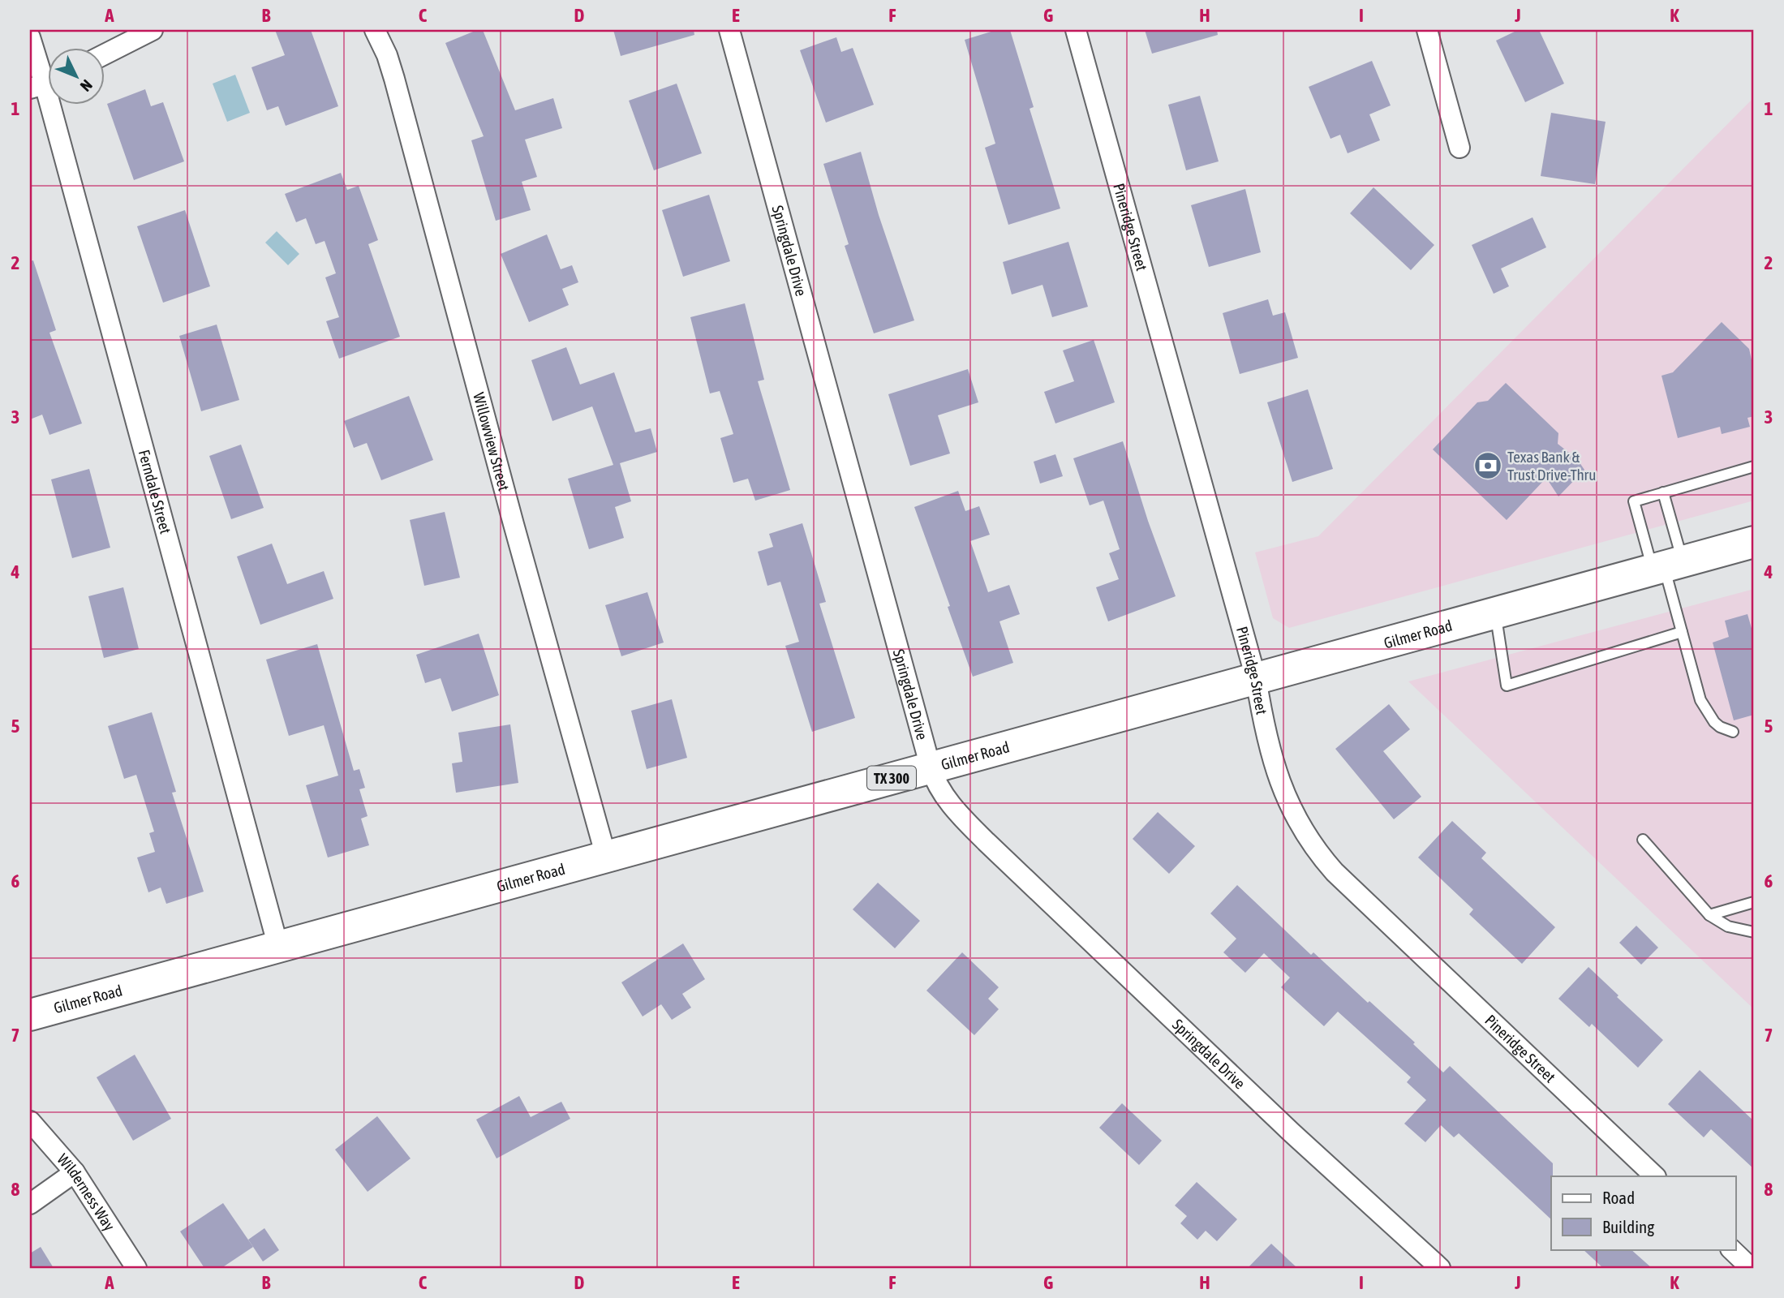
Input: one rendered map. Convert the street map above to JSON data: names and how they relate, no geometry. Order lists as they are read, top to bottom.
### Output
{
  "streets": {
    "main road": ["Gilmer Road", "TX 300"],
    "street": [
      "Pineridge Street",
      "Springdale Drive",
      "Willowview Street",
      "Ferndale Street",
      "Wilderness Way"
    ]
  },
  "crossings": [
    ["Pineridge Street", "Gilmer Road"],
    ["Springdale Drive", "Gilmer Road"],
    ["Willowview Street", "Gilmer Road"],
    ["Ferndale Street", "Gilmer Road"]
  ],
  "places": {
    "bank": ["Texas Bank & Trust Drive-Thru"]
  },
  "legend": ["Road", "Building"],
  "north": "bottom right",
  "grid": {
    "columns": [
      "A",
      "B",
      "C",
      "D",
      "E",
      "F",
      "G",
      "H",
      "I",
      "J",
      "K"
    ],
    "rows": [
      "1",
      "2",
      "3",
      "4",
      "5",
      "6",
      "7",
      "8"
    ]
  }
}
